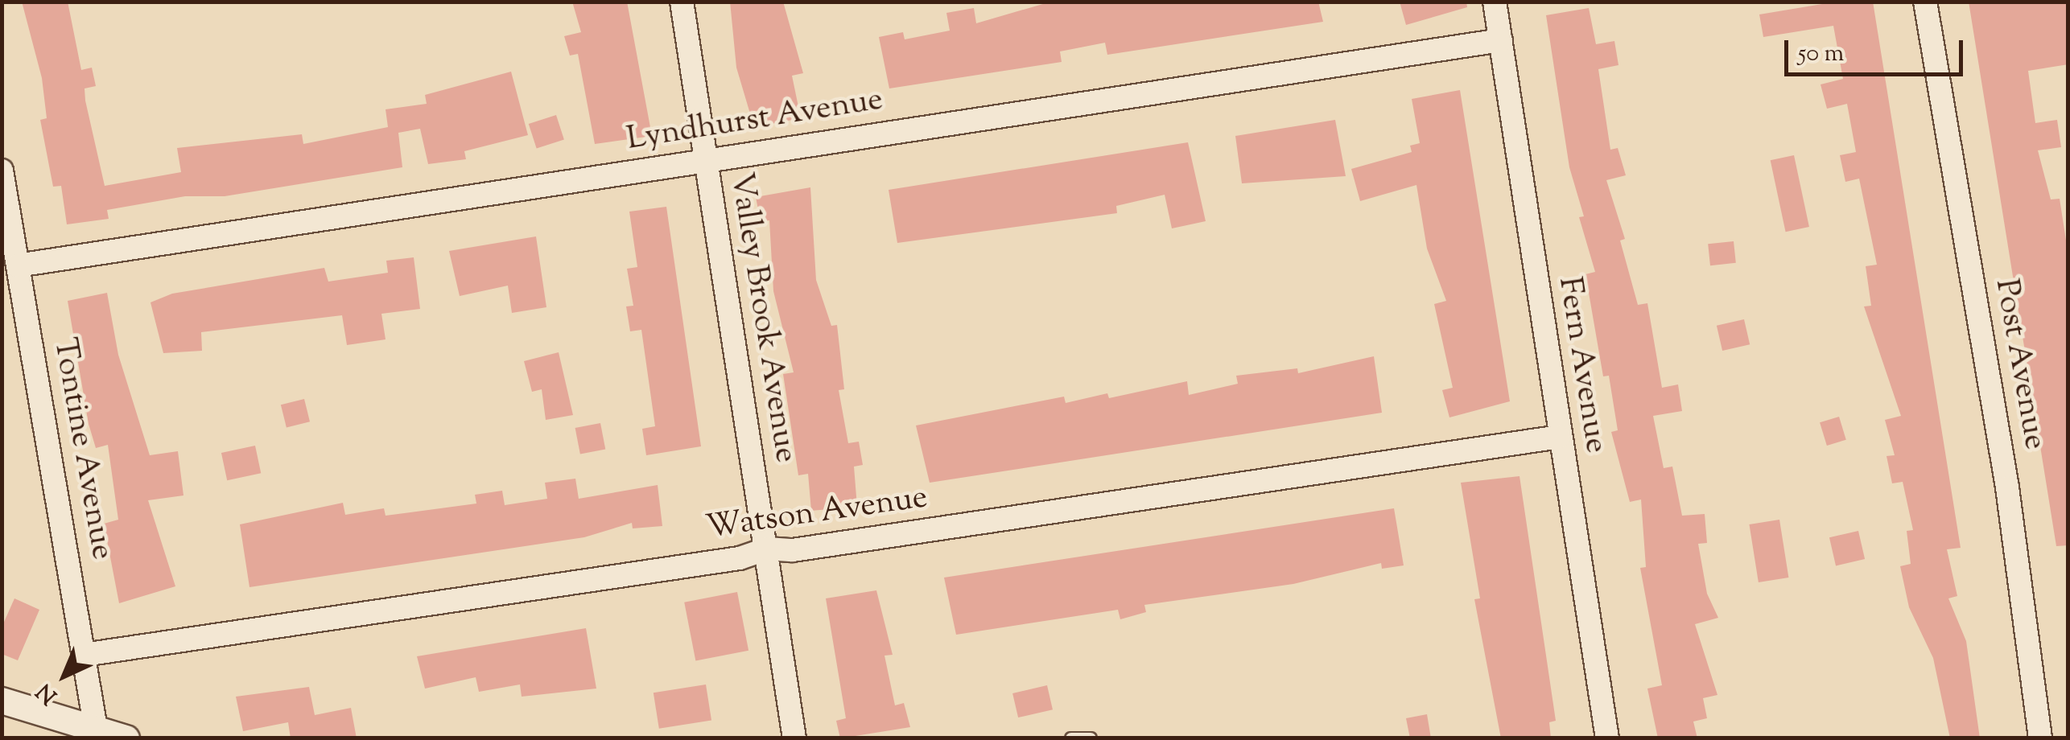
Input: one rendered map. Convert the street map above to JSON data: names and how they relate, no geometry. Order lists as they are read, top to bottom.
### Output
{
  "streets": {
    "street": [
      "Lyndhurst Avenue",
      "Valley Brook Avenue",
      "Post Avenue",
      "Fern Avenue",
      "Tontine Avenue",
      "Watson Avenue"
    ]
  },
  "crossings": [
    ["Lyndhurst Avenue", "Valley Brook Avenue"],
    ["Lyndhurst Avenue", "Fern Avenue"],
    ["Lyndhurst Avenue", "Tontine Avenue"],
    ["Valley Brook Avenue", "Watson Avenue"],
    ["Fern Avenue", "Watson Avenue"],
    ["Tontine Avenue", "Watson Avenue"]
  ],
  "scale_bar": "50 m",
  "north": "bottom left"
}
